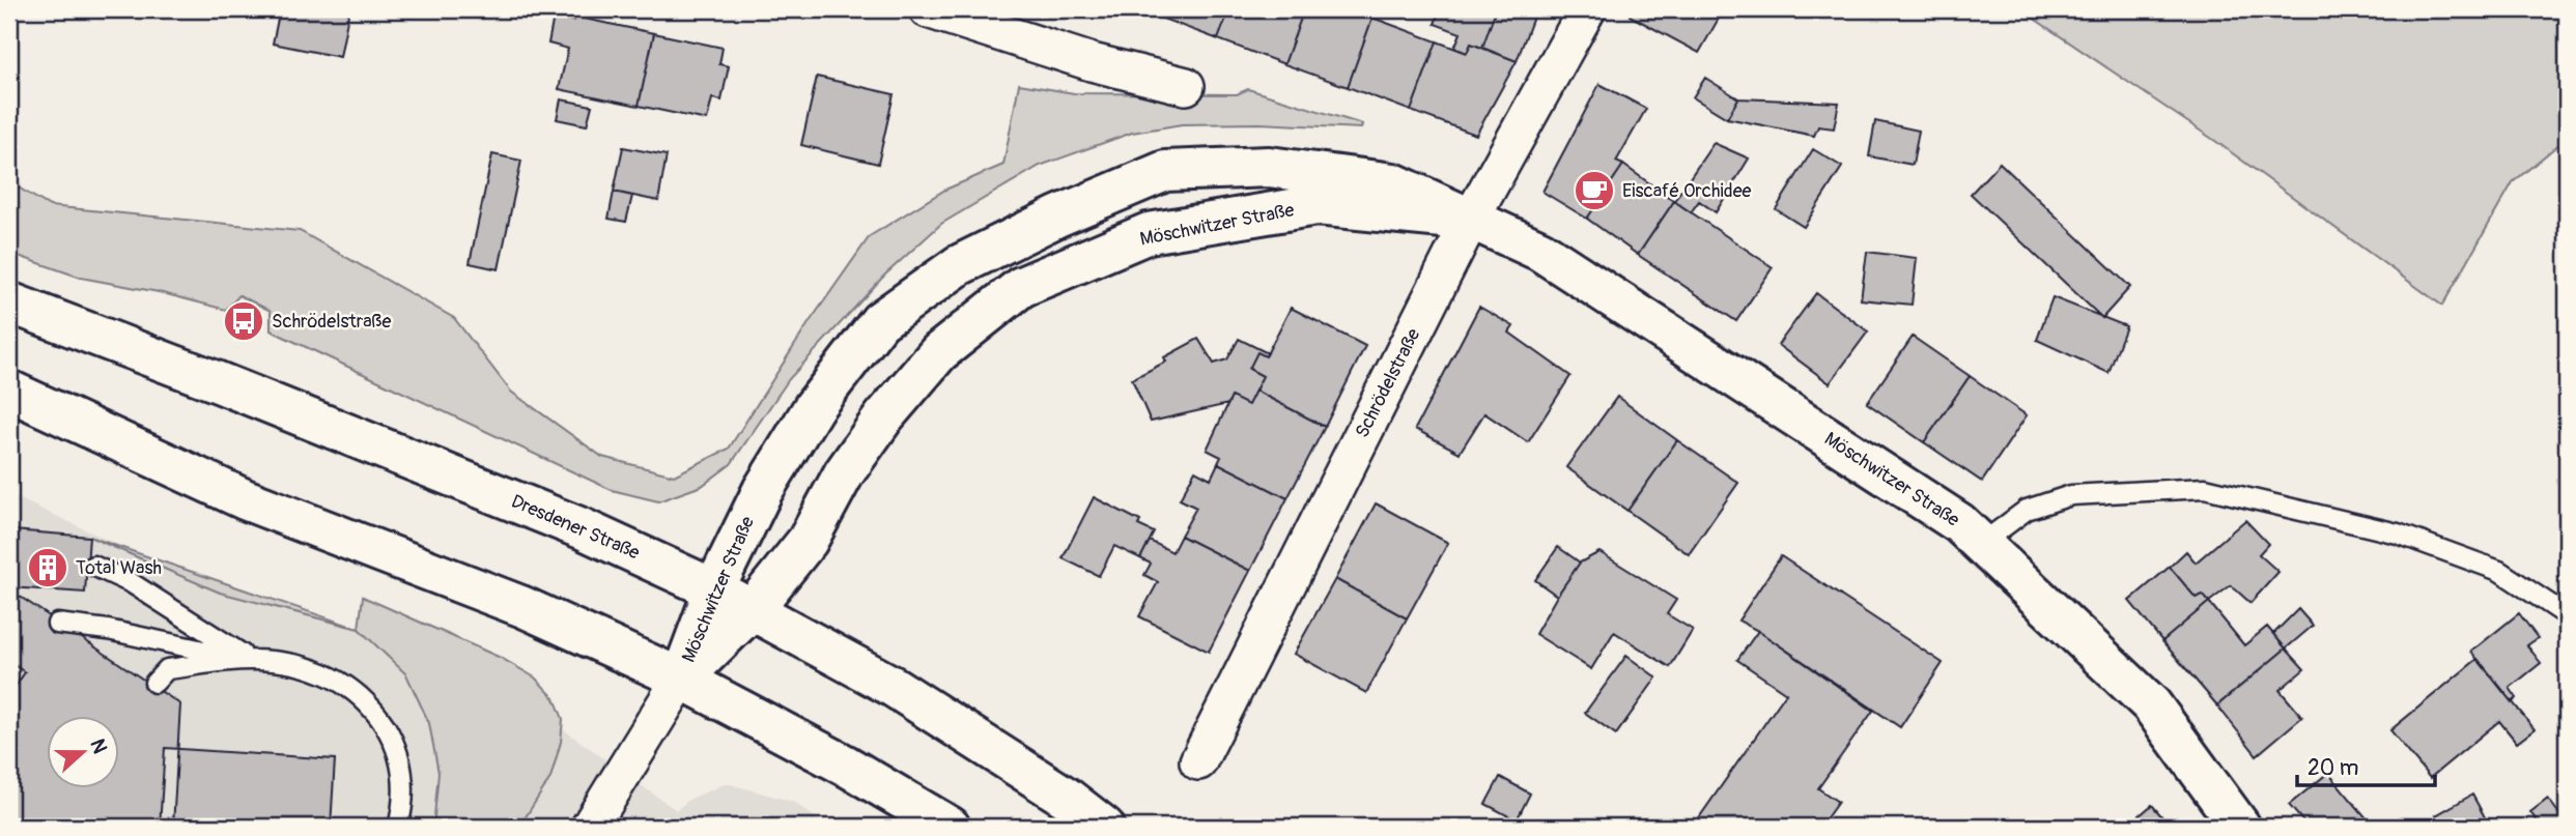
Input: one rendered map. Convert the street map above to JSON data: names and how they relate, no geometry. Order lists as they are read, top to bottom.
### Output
{
  "streets": {
    "main road": ["Möschwitzer Straße", "Dresdener Straße"],
    "street": ["Schrödelstraße"]
  },
  "crossings": [
    ["Möschwitzer Straße", "Schrödelstraße"],
    ["Möschwitzer Straße", "Dresdener Straße"]
  ],
  "places": {
    "cafe": ["Eiscafé Orchidee"],
    "bus stop": ["Schrödelstraße"],
    "building": ["Total Wash"]
  },
  "scale_bar": "20 m",
  "north": "right"
}
